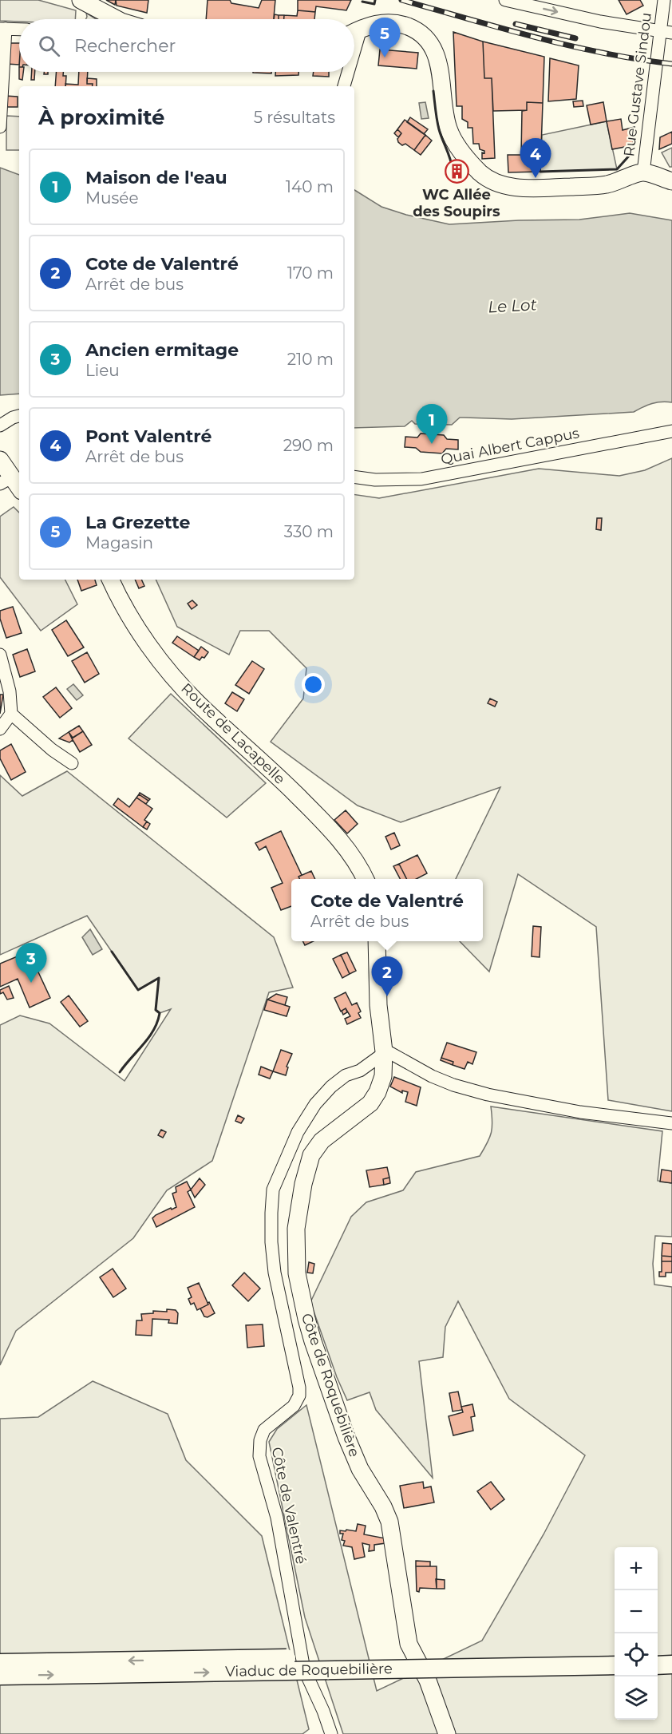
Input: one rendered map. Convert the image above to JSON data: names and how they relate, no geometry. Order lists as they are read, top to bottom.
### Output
{
  "streets": {
    "main road": ["Viaduc de Roquebilière"],
    "street": [
      "Rue Gustave Sindou",
      "Quai Albert Cappus",
      "Route de Lacapelle",
      "Côte de Roquebilière",
      "Côte de Valentré"
    ]
  },
  "crossings": [
    ["Côte de Roquebilière", "Côte de Valentré"]
  ],
  "water": ["Le Lot"],
  "places": {
    "building": ["WC Allée des Soupirs"]
  },
  "page": {
    "pins": [
      "5",
      "4",
      "1",
      "3",
      "2"
    ],
    "search": "Rechercher",
    "heading": ["À proximité", "5 résultats"],
    "list": [
      {
        "mark": "1",
        "name": "Maison de l'eau",
        "note": "Musée",
        "value": "140 m"
      },
      {
        "mark": "2",
        "name": "Cote de Valentré",
        "note": "Arrêt de bus",
        "value": "170 m"
      },
      {
        "mark": "3",
        "name": "Ancien ermitage",
        "note": "Lieu",
        "value": "210 m"
      },
      {
        "mark": "4",
        "name": "Pont Valentré",
        "note": "Arrêt de bus",
        "value": "290 m"
      },
      {
        "mark": "5",
        "name": "La Grezette",
        "note": "Magasin",
        "value": "330 m"
      }
    ],
    "popup": ["Cote de Valentré", "Arrêt de bus"],
    "map_buttons": ["+", "−"]
  }
}
